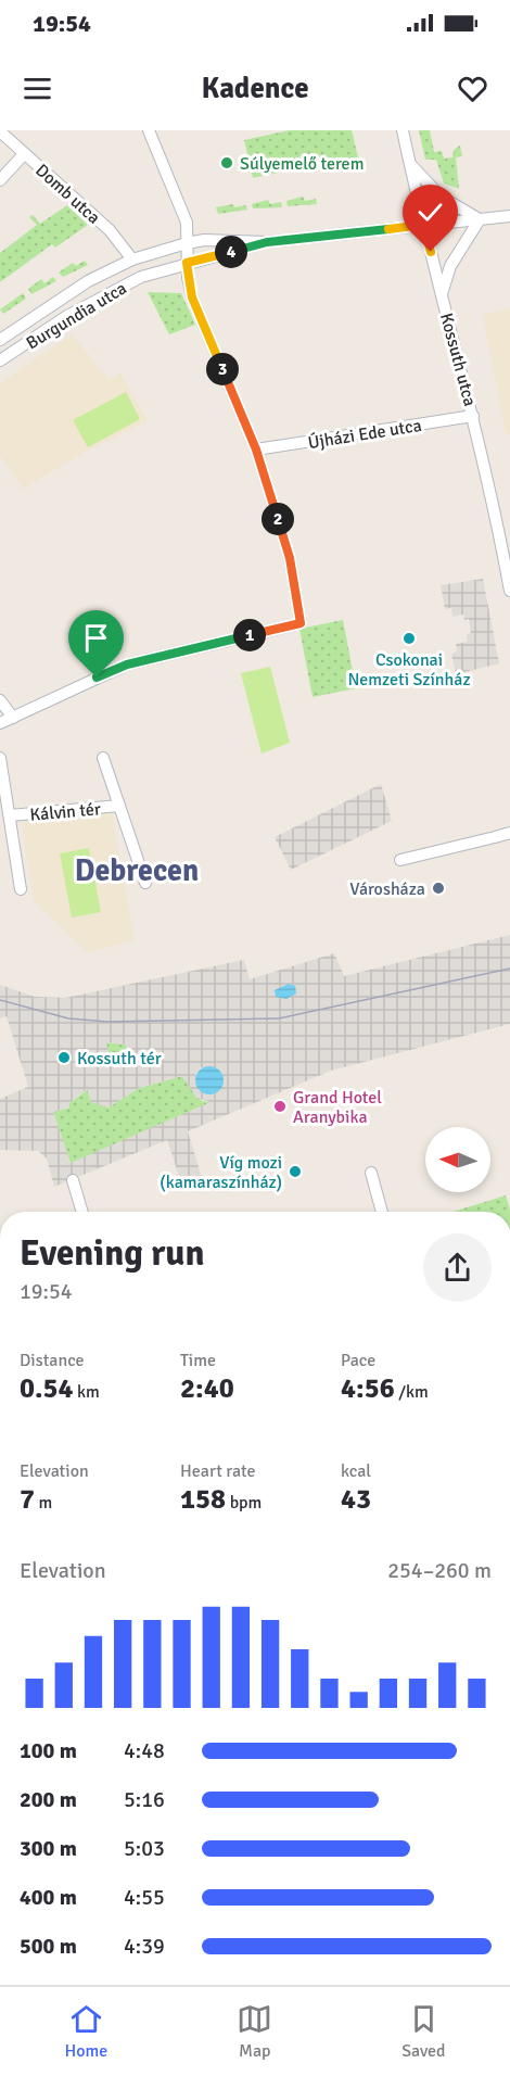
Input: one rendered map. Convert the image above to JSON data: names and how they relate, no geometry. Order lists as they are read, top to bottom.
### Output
{
  "streets": {
    "street": [
      "Domb utca",
      "Burgundia utca",
      "Kossuth utca",
      "Újházi Ede utca",
      "Kálvin tér"
    ]
  },
  "crossings": [
    ["Domb utca", "Burgundia utca"],
    ["Burgundia utca", "Kossuth utca"],
    ["Kossuth utca", "Újházi Ede utca"]
  ],
  "districts": ["Debrecen"],
  "places": [
    "Súlyemelő terem",
    "Csokonai Nemzeti Színház",
    "Városháza",
    "Kossuth tér",
    "Grand Hotel Aranybika",
    "Víg mozi (kamaraszínház)"
  ],
  "north": "left",
  "page": {
    "status": "19:54",
    "header": "Kadence",
    "pins": [
      "4",
      "3",
      "2",
      "1"
    ],
    "heading": ["Evening run", "19:54"],
    "stats": [
      ["Distance", "0.54 km"],
      ["Time", "2:40"],
      ["Pace", "4:56 /km"],
      ["Elevation", "7 m"],
      ["Heart rate", "158 bpm"],
      ["kcal", "43"]
    ],
    "chart": ["Elevation", "254–260 m"],
    "list": [
      {
        "name": "100 m",
        "note": "4:48"
      },
      {
        "name": "200 m",
        "note": "5:16"
      },
      {
        "name": "300 m",
        "note": "5:03"
      },
      {
        "name": "400 m",
        "note": "4:55"
      },
      {
        "name": "500 m",
        "note": "4:39"
      }
    ],
    "tabs": ["Home", "Map", "Saved"]
  }
}
